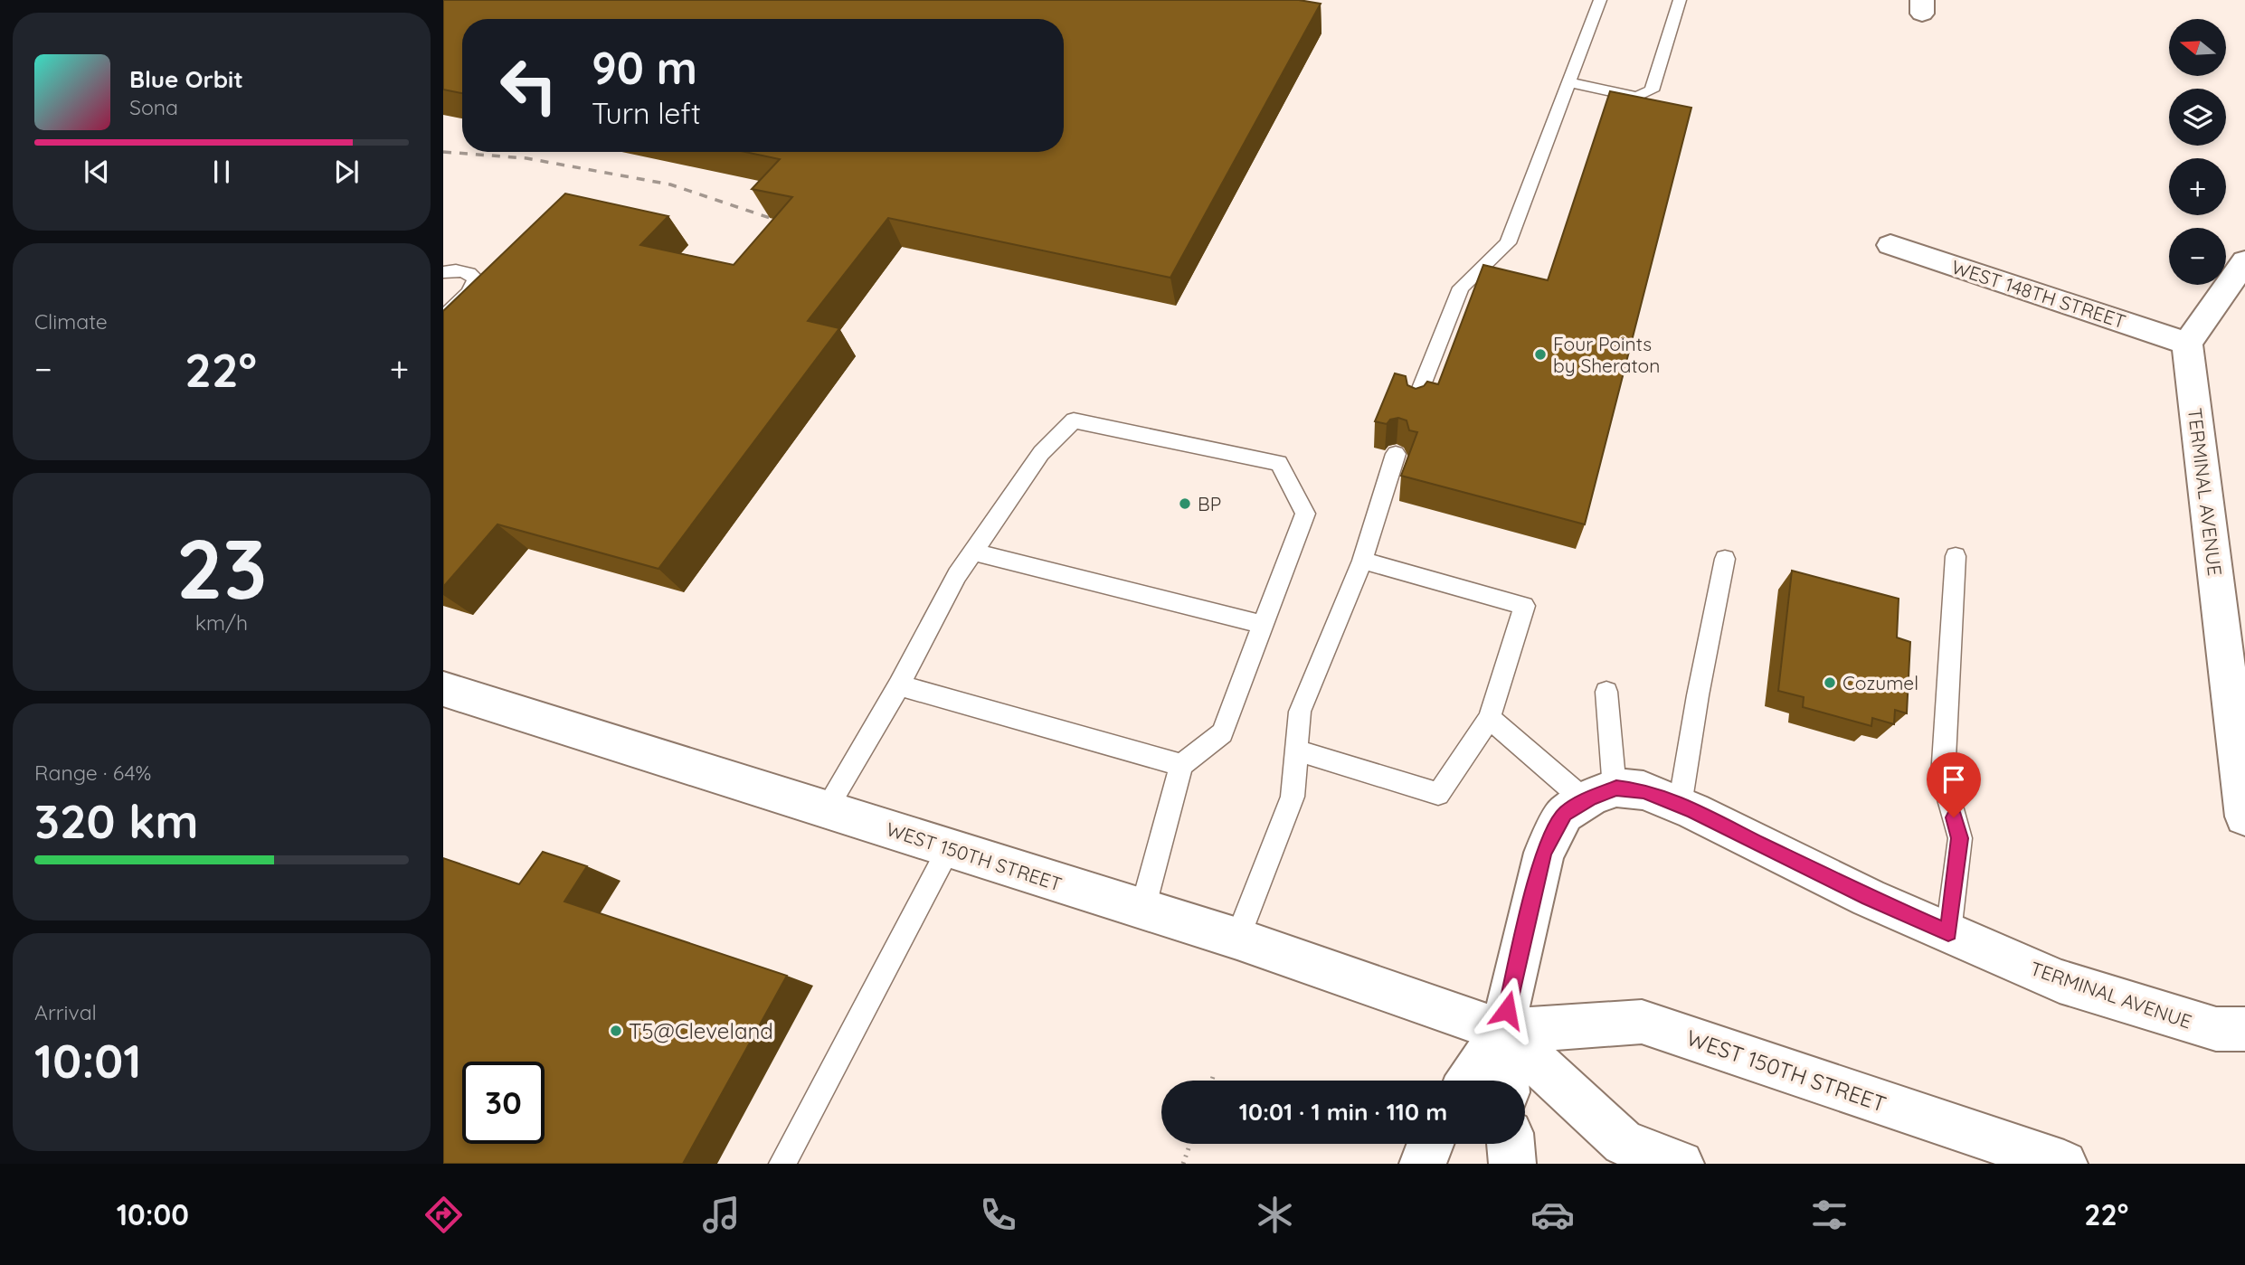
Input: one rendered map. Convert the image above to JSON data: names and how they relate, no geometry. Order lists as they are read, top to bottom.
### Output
{
  "streets": {
    "street": ["WEST 148TH STREET", "TERMINAL AVENUE", "WEST 150TH STREET"]
  },
  "crossings": [
    ["WEST 148TH STREET", "TERMINAL AVENUE"]
  ],
  "places": [
    "Four Points by Sheraton",
    "BP",
    "Cozumel",
    "T5@Cleveland"
  ],
  "north": "left",
  "page": {
    "map_buttons": ["+", "−"],
    "turn": ["90 m", "Turn left"],
    "song": ["Blue Orbit", "Sona"],
    "tile": [
      "Climate",
      ["23", "km/h"],
      ["Range · 64%", "320 km"],
      ["Arrival", "10:01"]
    ],
    "heat": ["−", "22°", "+"],
    "limit": "30",
    "trip": "10:01 · 1 min · 110 m",
    "tabs": ["10:00", "22°"]
  }
}
